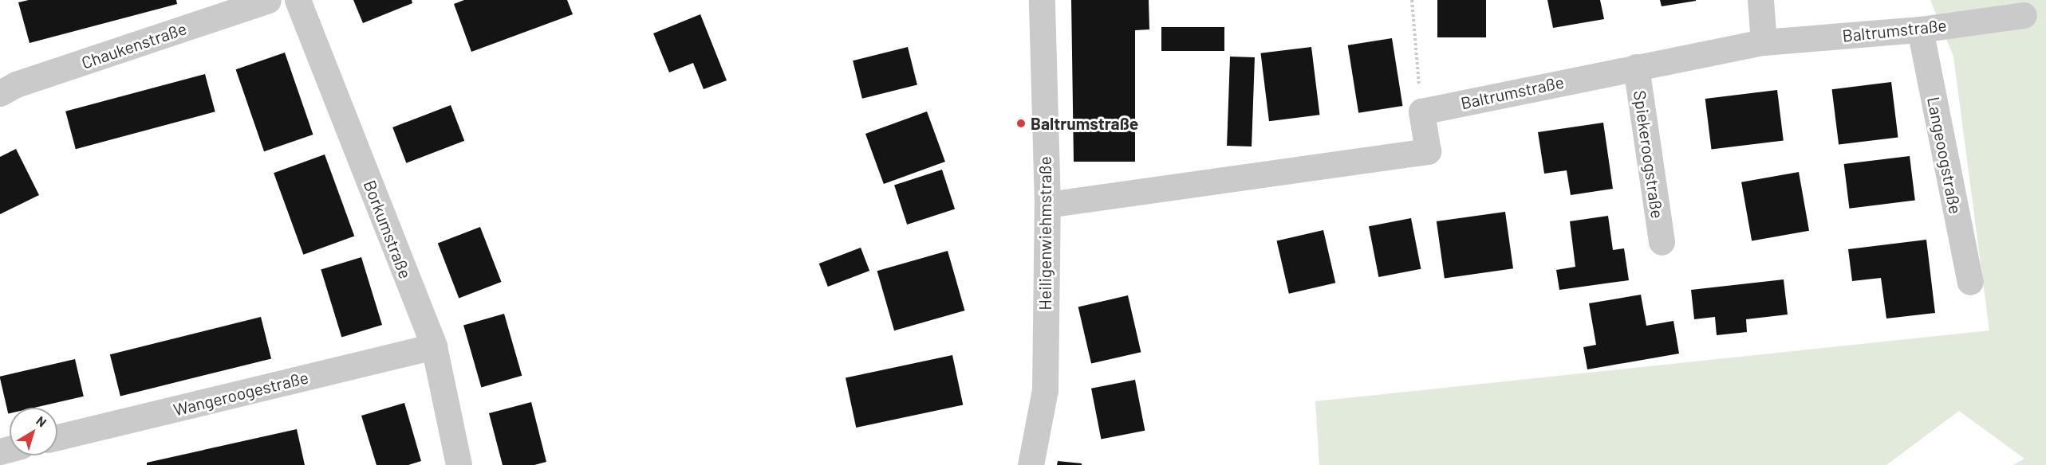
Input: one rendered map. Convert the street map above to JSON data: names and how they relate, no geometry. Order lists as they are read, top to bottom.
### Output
{
  "streets": {
    "street": [
      "Baltrumstraße",
      "Chaukenstraße",
      "Spiekeroogstraße",
      "Langeoogstraße",
      "Borkumstraße",
      "Heiligenwiehmstraße",
      "Wangeroogestraße"
    ]
  },
  "crossings": [
    ["Baltrumstraße", "Spiekeroogstraße"],
    ["Baltrumstraße", "Langeoogstraße"],
    ["Borkumstraße", "Wangeroogestraße"]
  ],
  "places": ["Baltrumstraße"],
  "north": "top right"
}
